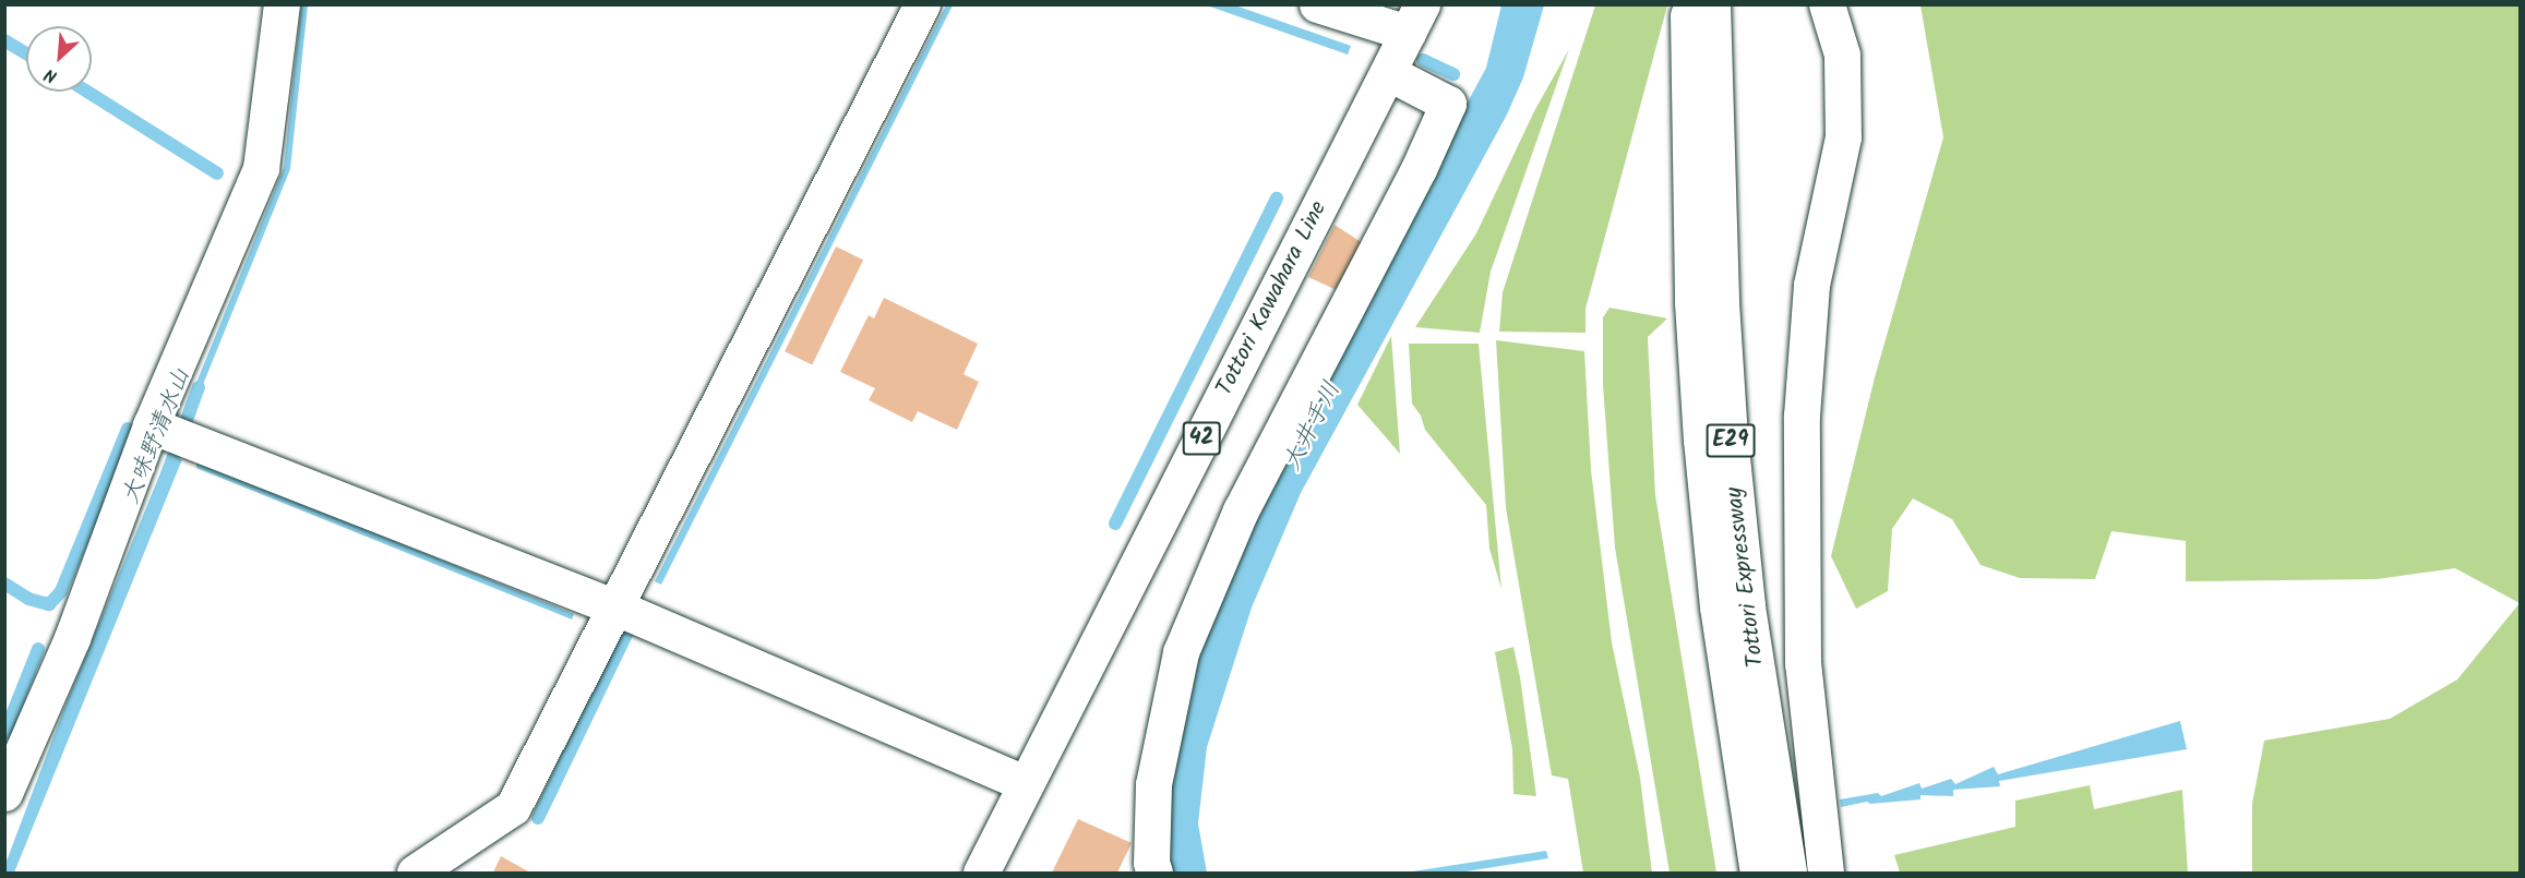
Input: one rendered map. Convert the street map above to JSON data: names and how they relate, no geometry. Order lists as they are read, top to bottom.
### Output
{
  "streets": {
    "main road": [
      "Tottori Kawahara Line",
      "42",
      "E29",
      "Tottori Expressway"
    ]
  },
  "water": ["大井手川", "大味野清水山"],
  "north": "bottom left"
}
